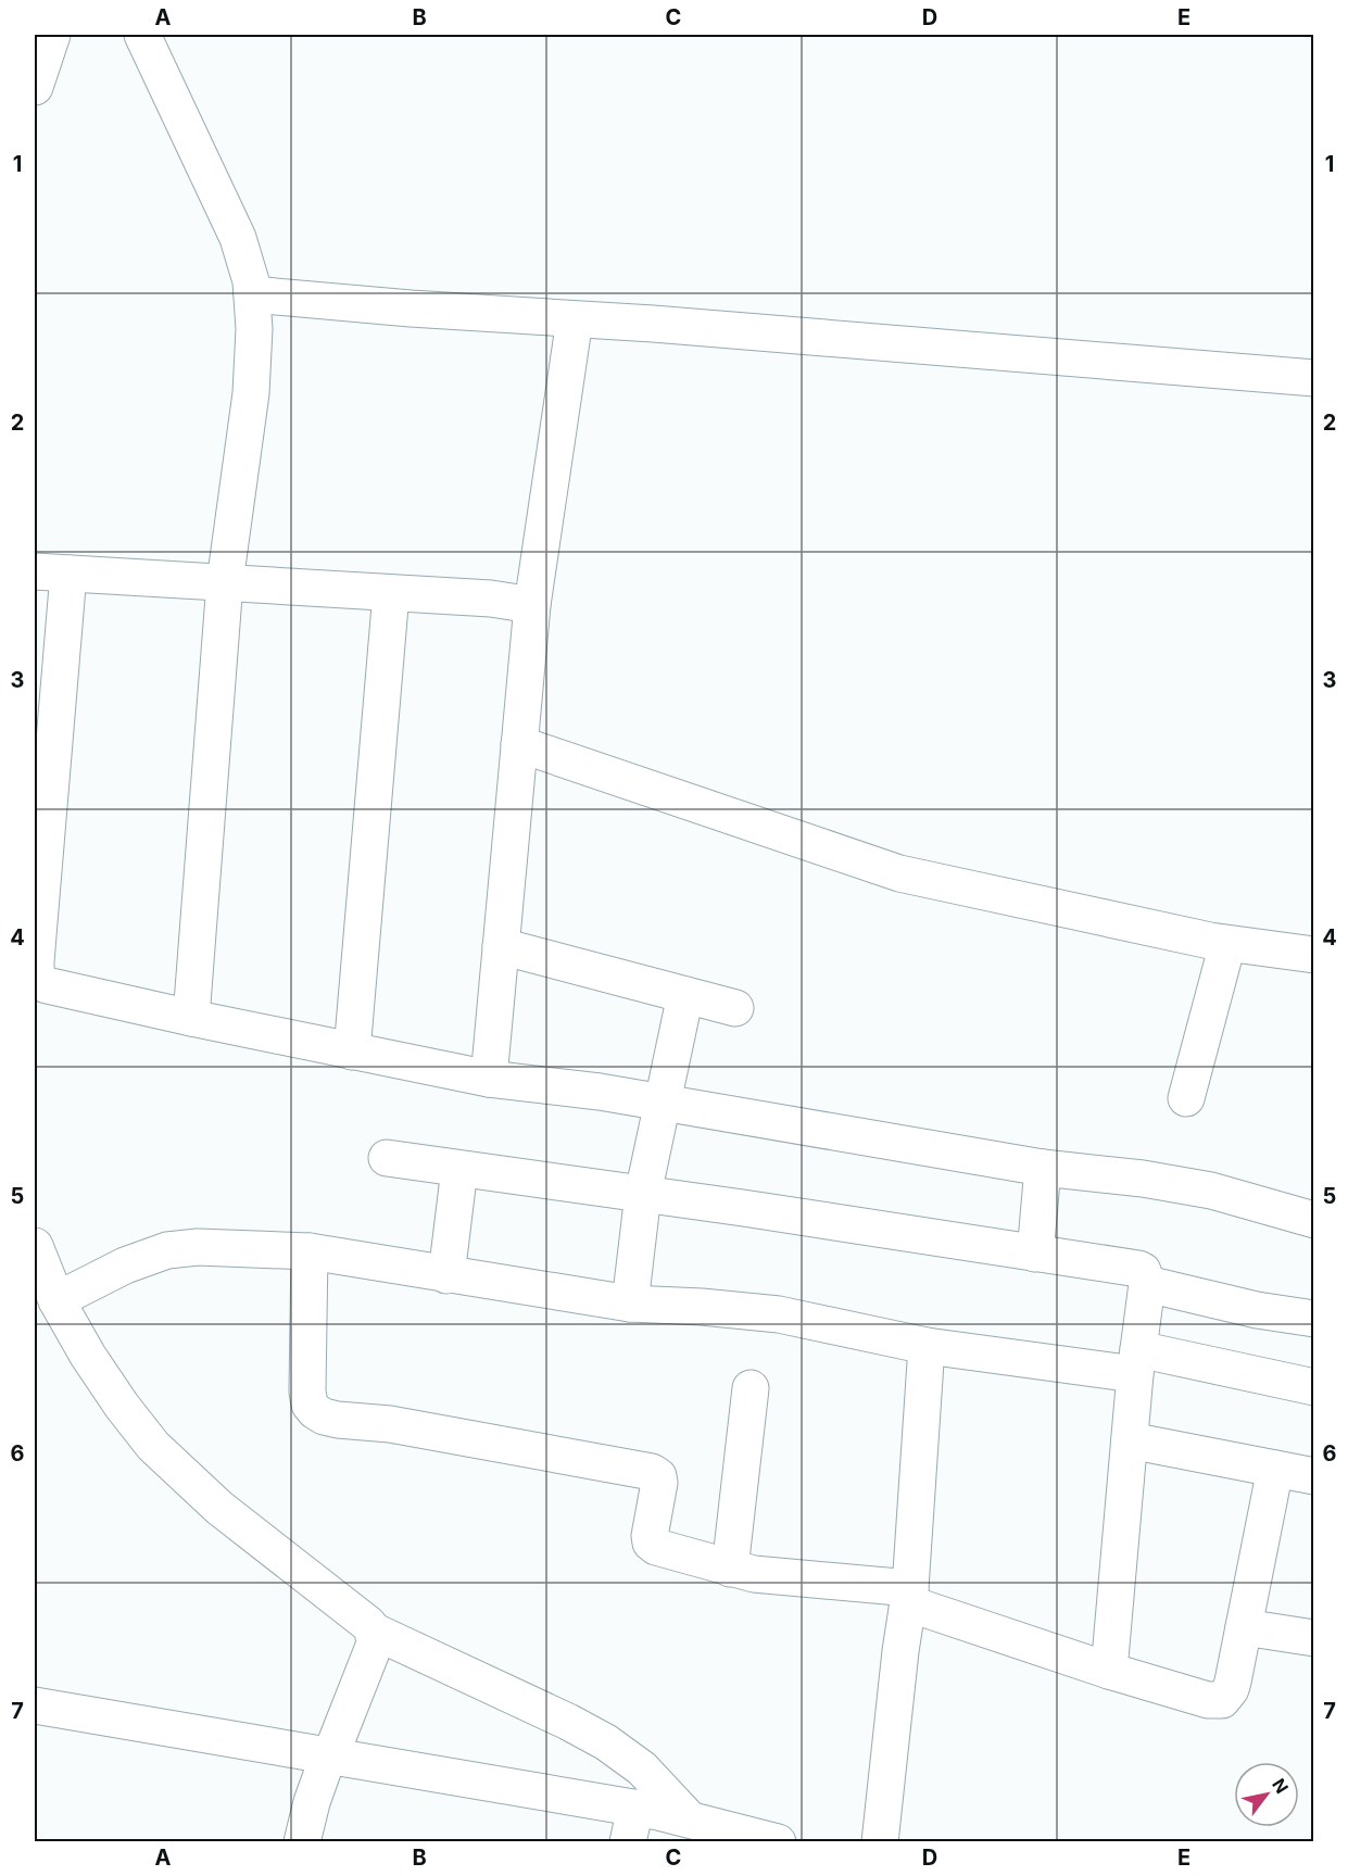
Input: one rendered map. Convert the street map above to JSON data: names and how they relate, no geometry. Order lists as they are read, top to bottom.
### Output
{
  "north": "top right",
  "grid": {
    "columns": [
      "A",
      "B",
      "C",
      "D",
      "E"
    ],
    "rows": [
      "1",
      "2",
      "3",
      "4",
      "5",
      "6",
      "7"
    ]
  }
}
